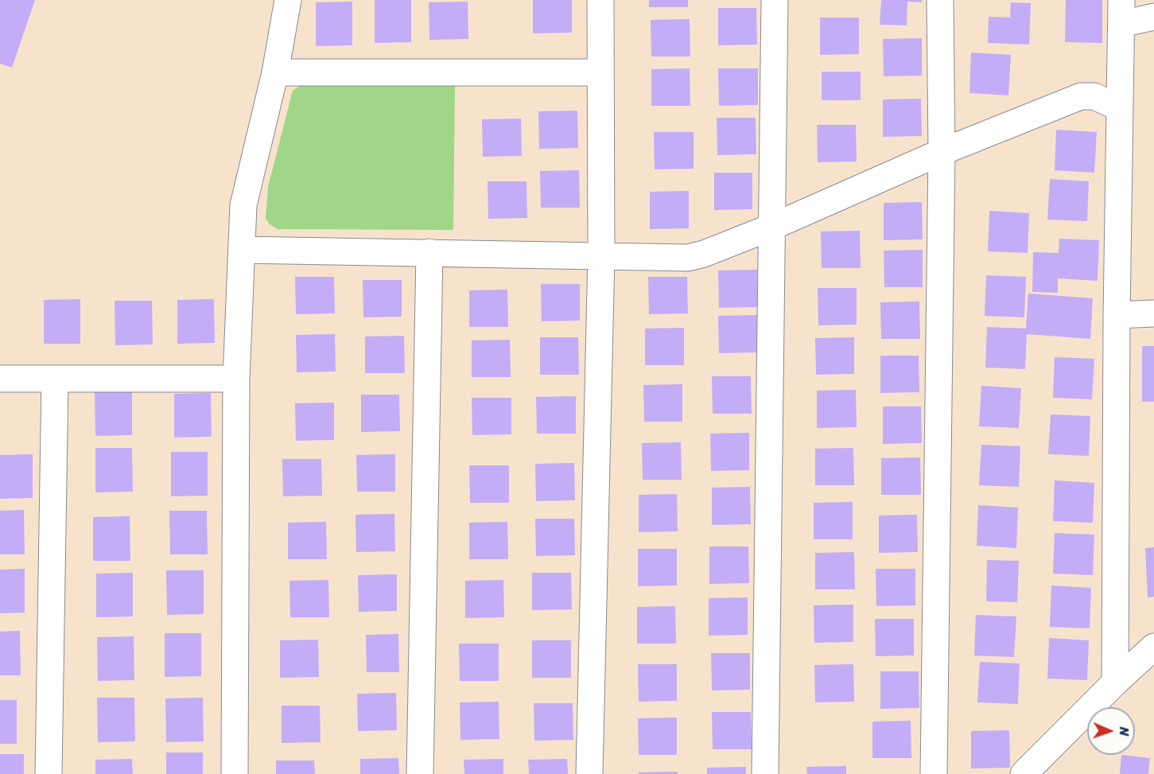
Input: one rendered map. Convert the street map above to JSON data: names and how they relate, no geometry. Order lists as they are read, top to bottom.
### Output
{
  "north": "right"
}
